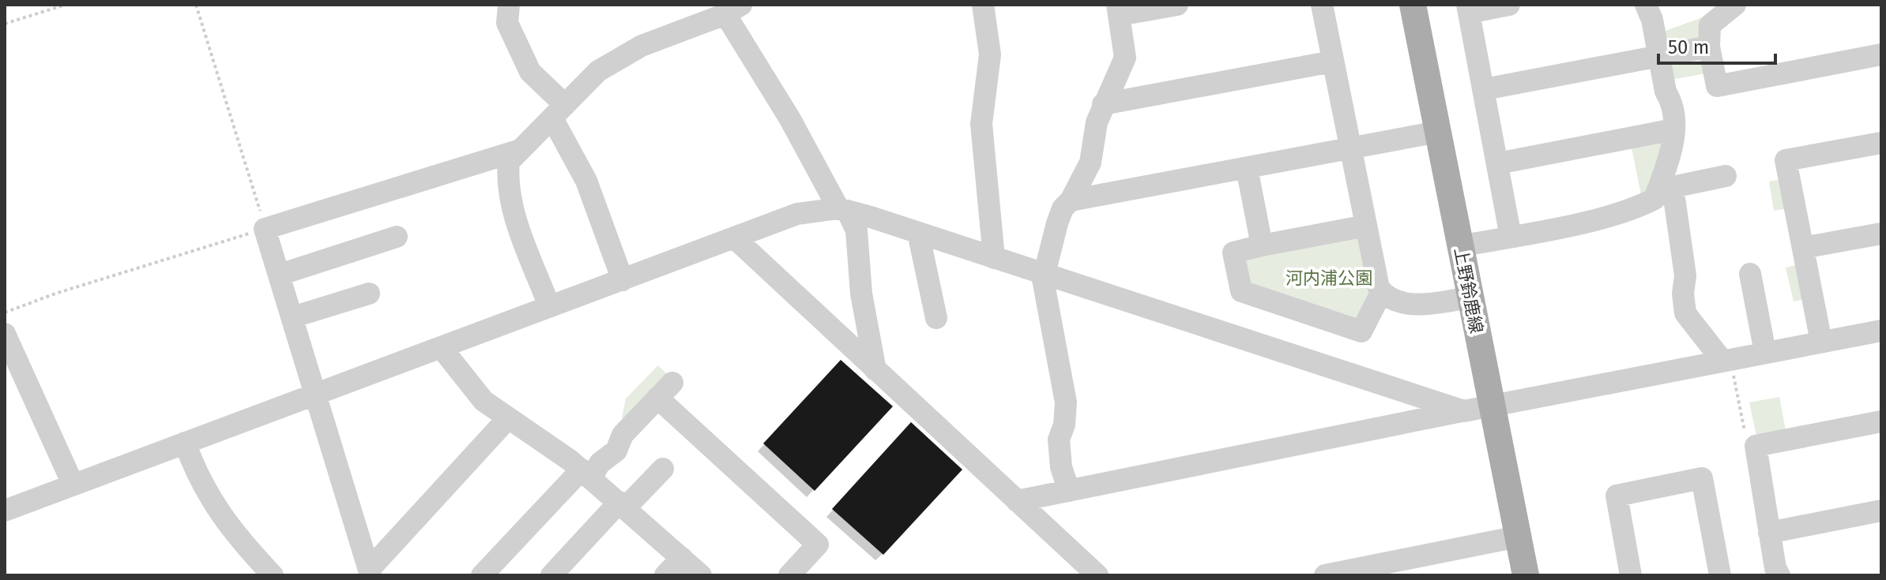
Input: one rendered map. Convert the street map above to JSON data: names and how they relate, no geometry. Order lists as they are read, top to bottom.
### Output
{
  "streets": {
    "main road": ["上野鈴鹿線"]
  },
  "parks": ["河内浦公園"],
  "scale_bar": "50 m"
}
